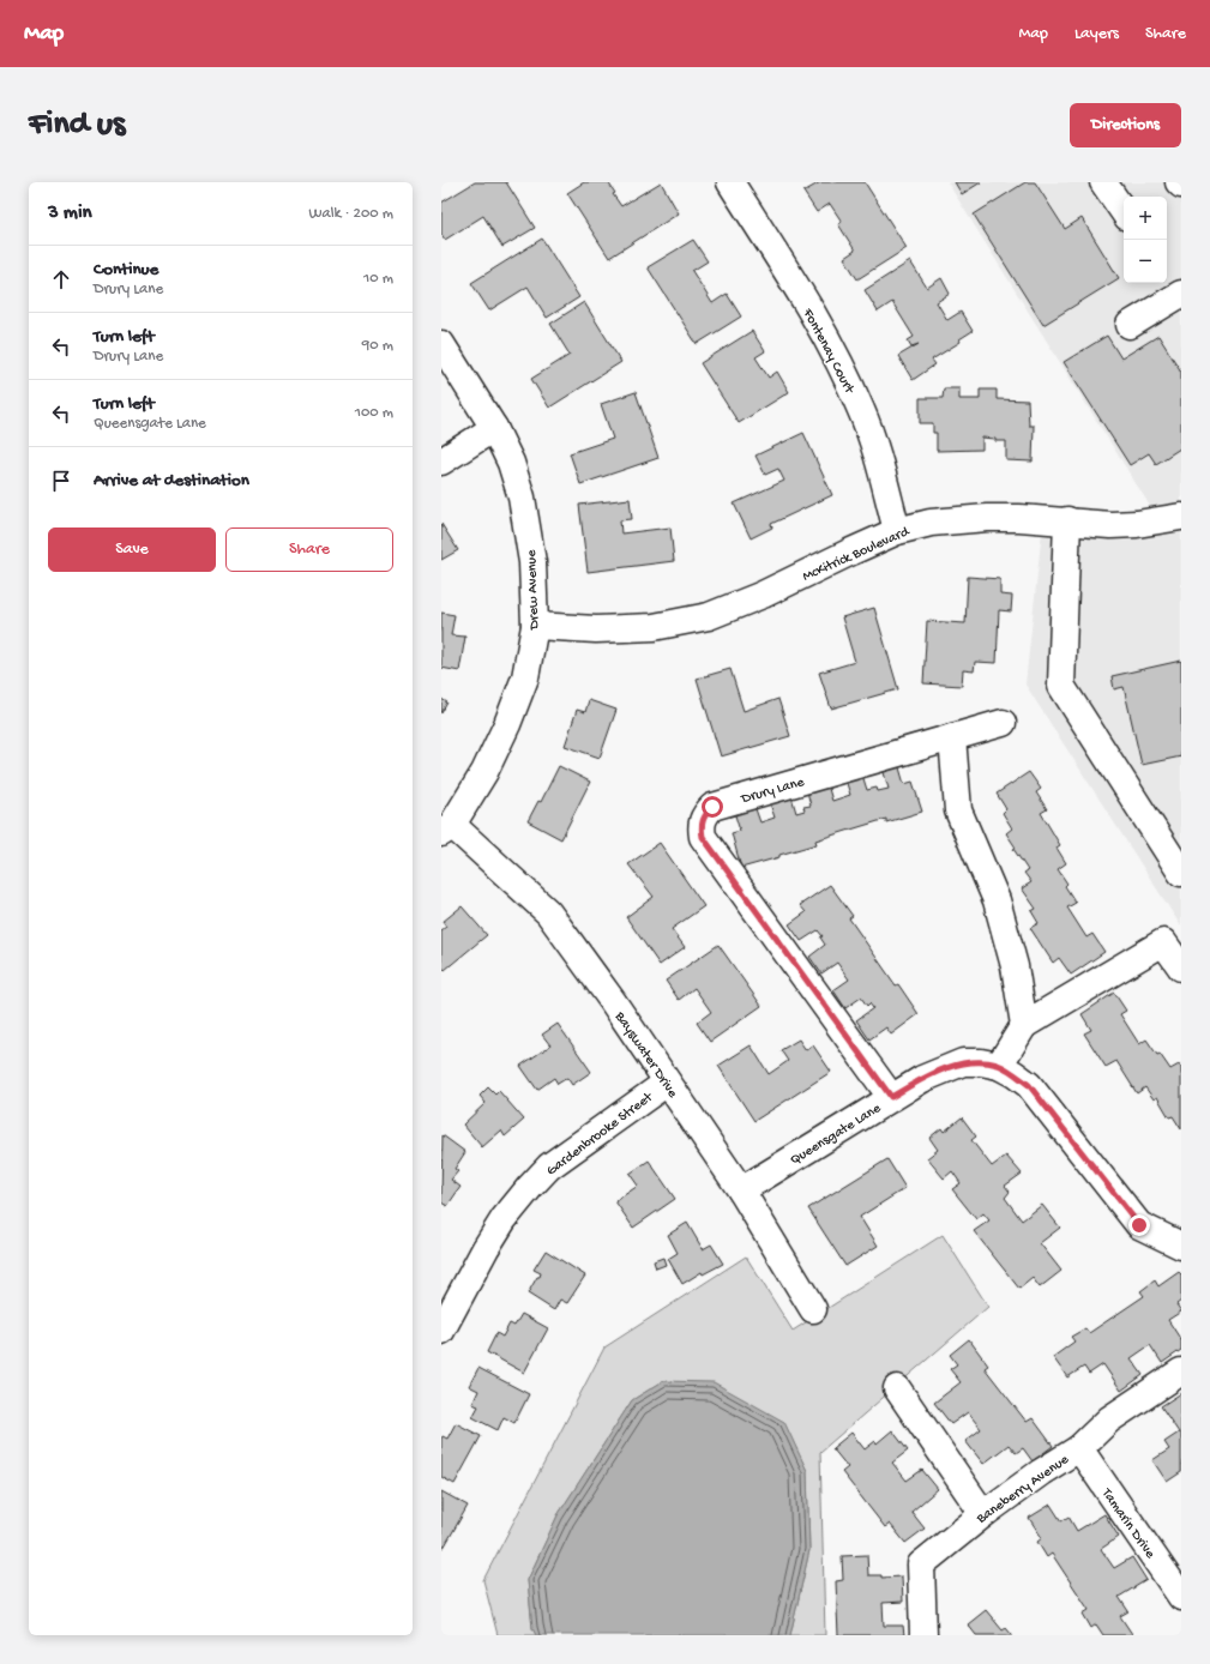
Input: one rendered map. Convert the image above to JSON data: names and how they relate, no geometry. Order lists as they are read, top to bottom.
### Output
{
  "streets": {
    "street": [
      "Fontenay Court",
      "McKitrick Boulevard",
      "Drew Avenue",
      "Drury Lane",
      "Bayswater Drive",
      "Gardenbrooke Street",
      "Queensgate Lane",
      "Baneberry Avenue",
      "Tamarin Drive"
    ]
  },
  "crossings": [
    ["Fontenay Court", "McKitrick Boulevard"],
    ["McKitrick Boulevard", "Drew Avenue"],
    ["Drew Avenue", "Bayswater Drive"],
    ["Drury Lane", "Queensgate Lane"],
    ["Bayswater Drive", "Gardenbrooke Street"],
    ["Bayswater Drive", "Queensgate Lane"],
    ["Baneberry Avenue", "Tamarin Drive"]
  ],
  "page": {
    "header": "Map",
    "nav": ["Map", "Layers", "Share"],
    "buttons": [
      "Directions",
      ["Save", "Share"]
    ],
    "title": "Find us",
    "heading": ["3 min", "Walk · 200 m"],
    "map_buttons": ["+", "−"],
    "list": [
      ["Continue", "Drury Lane", "10 m"],
      ["Turn left", "Drury Lane", "90 m"],
      ["Turn left", "Queensgate Lane", "100 m"],
      "Arrive at destination"
    ]
  }
}
